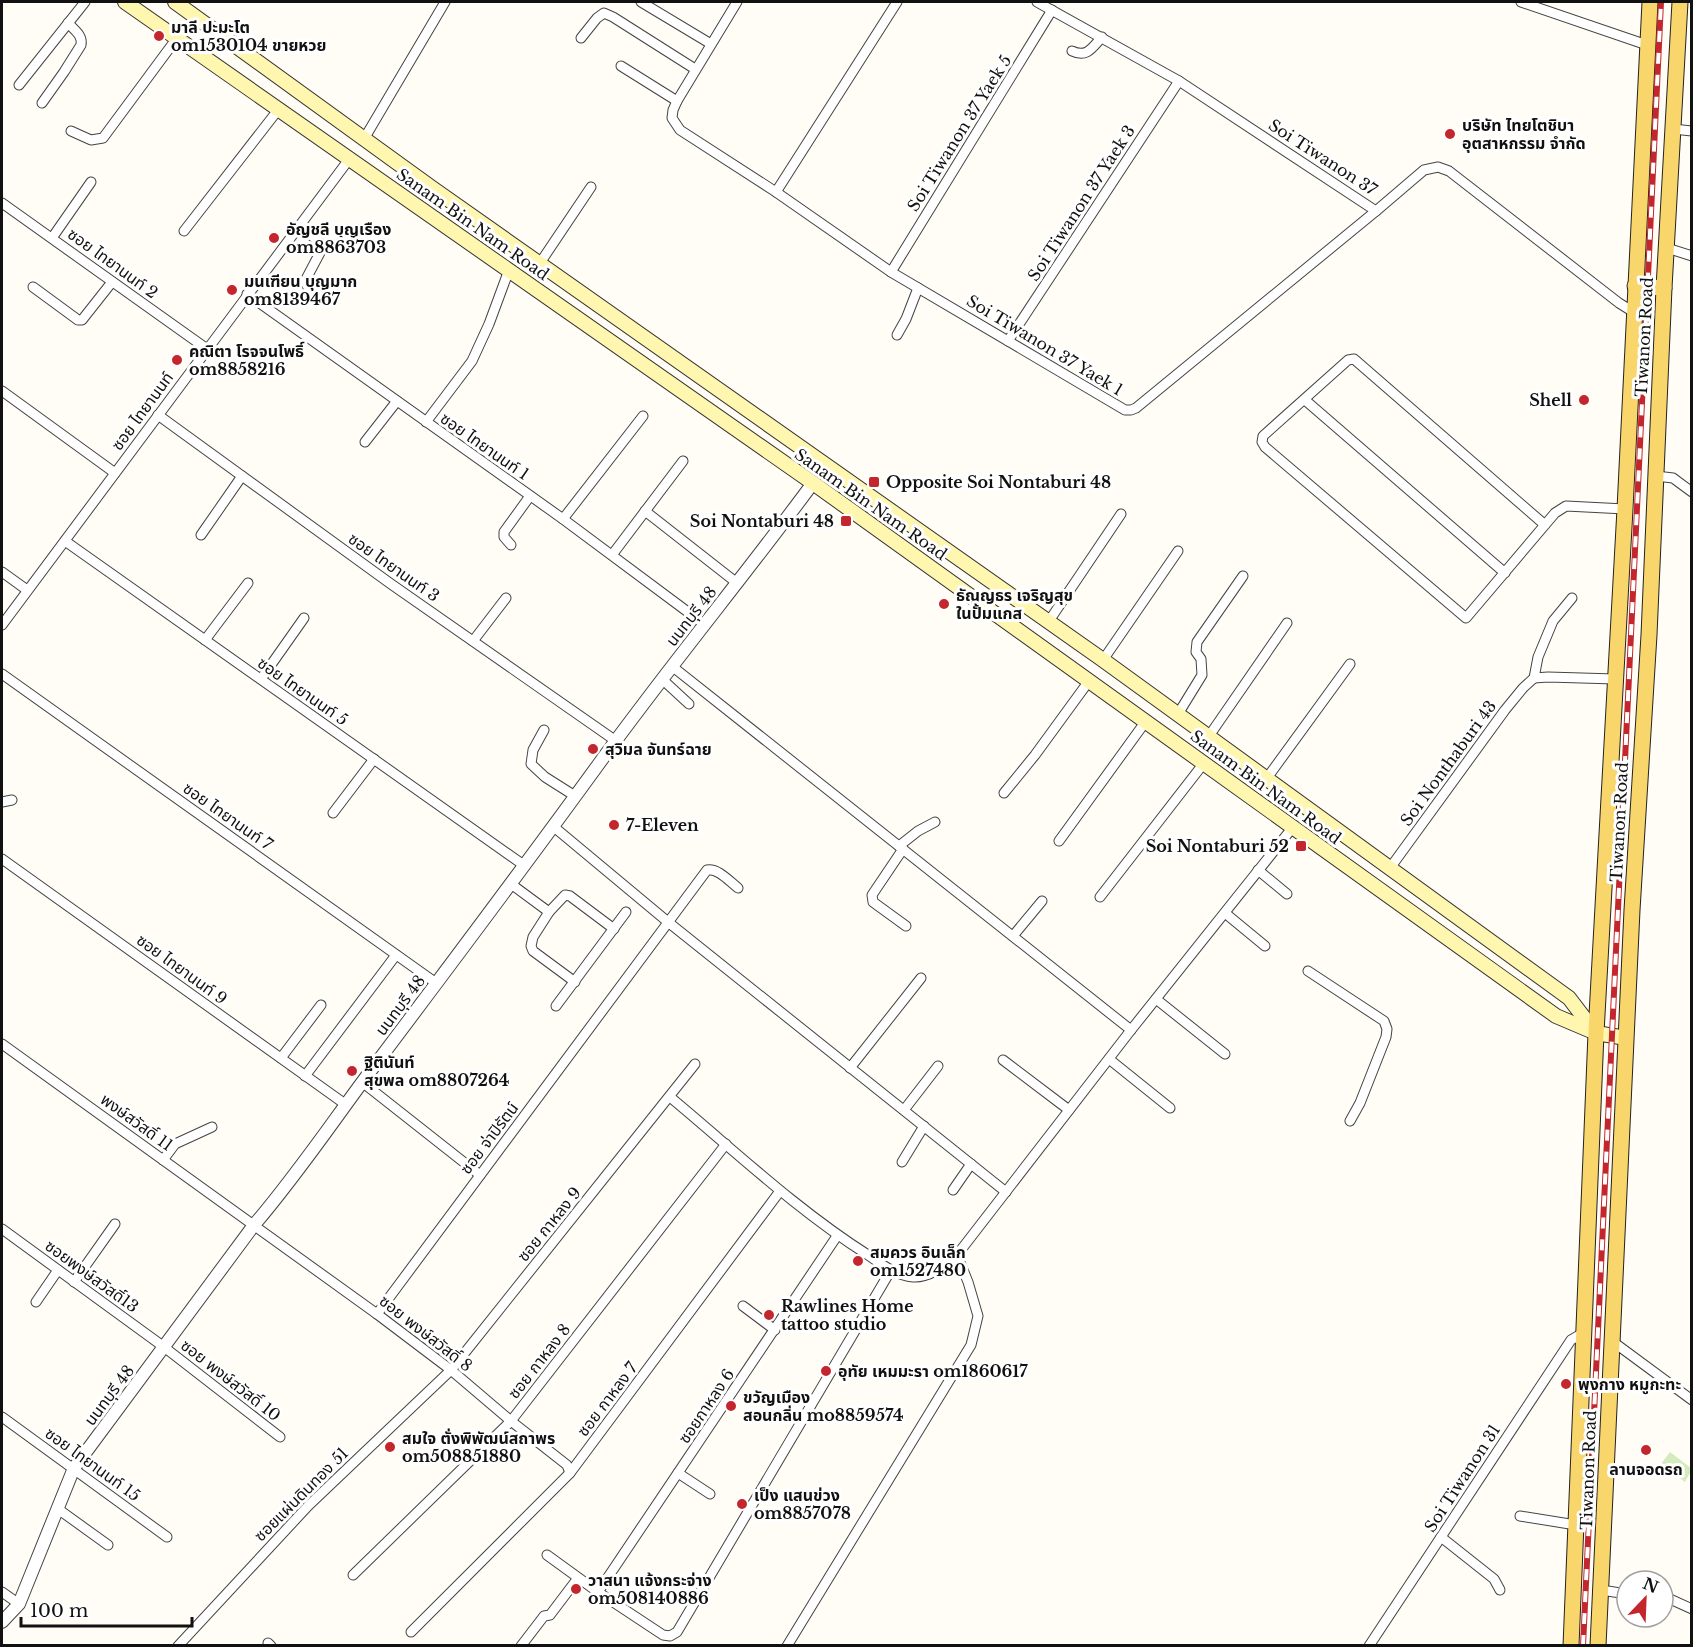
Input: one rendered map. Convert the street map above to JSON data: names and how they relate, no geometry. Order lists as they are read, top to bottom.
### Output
{
  "streets": {
    "main road": ["Sanam Bin Nam Road", "Tiwanon Road"],
    "street": [
      "Soi Tiwanon 37 Yaek 5",
      "Soi Tiwanon 37",
      "Soi Tiwanon 37 Yaek 3",
      "ซอย ไทยานนท์ 2",
      "Soi Tiwanon 37 Yaek 1",
      "ซอย ไทยานนท์",
      "ซอย ไทยานนท์ 1",
      "ซอย ไทยานนท์ 3",
      "นนทบุรี 48",
      "ซอย ไทยานนท์ 5",
      "Soi Nonthaburi 43",
      "ซอย ไทยานนท์ 7",
      "ซอย ไทยานนท์ 9",
      "พงษ์สวัสดิ์ 11",
      "ซอย จ่าปิรัตน์",
      "ซอย กาหลง 9",
      "ซอยพงษ์สวัสดิ์13",
      "ซอย พงษ์สวัสดิ์ 8",
      "ซอย กาหลง 8",
      "ซอย พงษ์สวัสดิ์ 10",
      "ซอย กาหลง 7",
      "ซอยกาหลง 6",
      "ซอย ไทยานนท์ 15",
      "Soi Tiwanon 31",
      "ซอยแผ่นดินทอง 51"
    ]
  },
  "crossings": [
    ["Soi Tiwanon 37 Yaek 5", "Soi Tiwanon 37"],
    ["Soi Tiwanon 37 Yaek 5", "Soi Tiwanon 37 Yaek 1"],
    ["Soi Tiwanon 37", "Soi Tiwanon 37 Yaek 3"],
    ["Soi Tiwanon 37", "Tiwanon Road"],
    ["Soi Tiwanon 37", "Soi Tiwanon 37 Yaek 1"],
    ["Soi Tiwanon 37 Yaek 3", "Soi Tiwanon 37 Yaek 1"],
    ["Sanam Bin Nam Road", "Tiwanon Road"],
    ["Sanam Bin Nam Road", "ซอย ไทยานนท์"],
    ["Sanam Bin Nam Road", "นนทบุรี 48"],
    ["Sanam Bin Nam Road", "Soi Nonthaburi 43"],
    ["ซอย ไทยานนท์ 2", "ซอย ไทยานนท์"],
    ["Tiwanon Road", "Soi Tiwanon 31"],
    ["ซอย ไทยานนท์", "ซอย ไทยานนท์ 1"],
    ["ซอย ไทยานนท์", "ซอย ไทยานนท์ 3"],
    ["ซอย ไทยานนท์", "ซอย ไทยานนท์ 5"],
    ["ซอย ไทยานนท์ 1", "นนทบุรี 48"],
    ["ซอย ไทยานนท์ 3", "นนทบุรี 48"],
    ["นนทบุรี 48", "ซอย ไทยานนท์ 5"],
    ["นนทบุรี 48", "ซอย ไทยานนท์ 7"],
    ["นนทบุรี 48", "ซอย ไทยานนท์ 9"],
    ["นนทบุรี 48", "พงษ์สวัสดิ์ 11"],
    ["นนทบุรี 48", "ซอยพงษ์สวัสดิ์13"],
    ["นนทบุรี 48", "ซอย พงษ์สวัสดิ์ 8"],
    ["นนทบุรี 48", "ซอย พงษ์สวัสดิ์ 10"],
    ["นนทบุรี 48", "ซอย ไทยานนท์ 15"],
    ["พงษ์สวัสดิ์ 11", "ซอย พงษ์สวัสดิ์ 8"],
    ["ซอย จ่าปิรัตน์", "ซอย พงษ์สวัสดิ์ 8"],
    ["ซอย กาหลง 9", "ซอย พงษ์สวัสดิ์ 8"],
    ["ซอย กาหลง 9", "ซอยแผ่นดินทอง 51"],
    ["ซอยพงษ์สวัสดิ์13", "ซอย พงษ์สวัสดิ์ 10"],
    ["ซอย พงษ์สวัสดิ์ 8", "ซอย กาหลง 8"],
    ["ซอย พงษ์สวัสดิ์ 8", "ซอย กาหลง 7"],
    ["ซอย พงษ์สวัสดิ์ 8", "ซอยแผ่นดินทอง 51"]
  ],
  "places": {
    "other": [
      "มาลี ปะมะโต om1530104 ขายหวย",
      "บริษัท ไทยโตชิบา อุตสาหกรรม จำกัด",
      "อัญชลี บุญเรือง om8863703",
      "มนเฑียน บุญมาก om8139467",
      "คณิตา โรจจนโพธิ์ om8858216",
      "Shell",
      "ธัญญธร เจริญสุข ในปั้มแกส",
      "สุวิมล จันทร์ฉาย",
      "7-Eleven",
      "ฐิตินันท์ สุขพล om8807264",
      "สมควร อินเล็ก om1527480",
      "Rawlines Home tattoo studio",
      "อุทัย เหมมะรา om1860617",
      "พุงกาง หมูกะทะ",
      "ขวัญเมือง สอนกลิ่น mo8859574",
      "สมใจ ตั่งพิพัฒน์สถาพร om508851880",
      "ลานจอดรถ",
      "เป็ง แสนข่วง om8857078",
      "วาสนา แจ้งกระจ่าง om508140886"
    ],
    "transit": ["Opposite Soi Nontaburi 48", "Soi Nontaburi 48", "Soi Nontaburi 52"]
  },
  "scale_bar": "100 m",
  "north": "top right"
}
